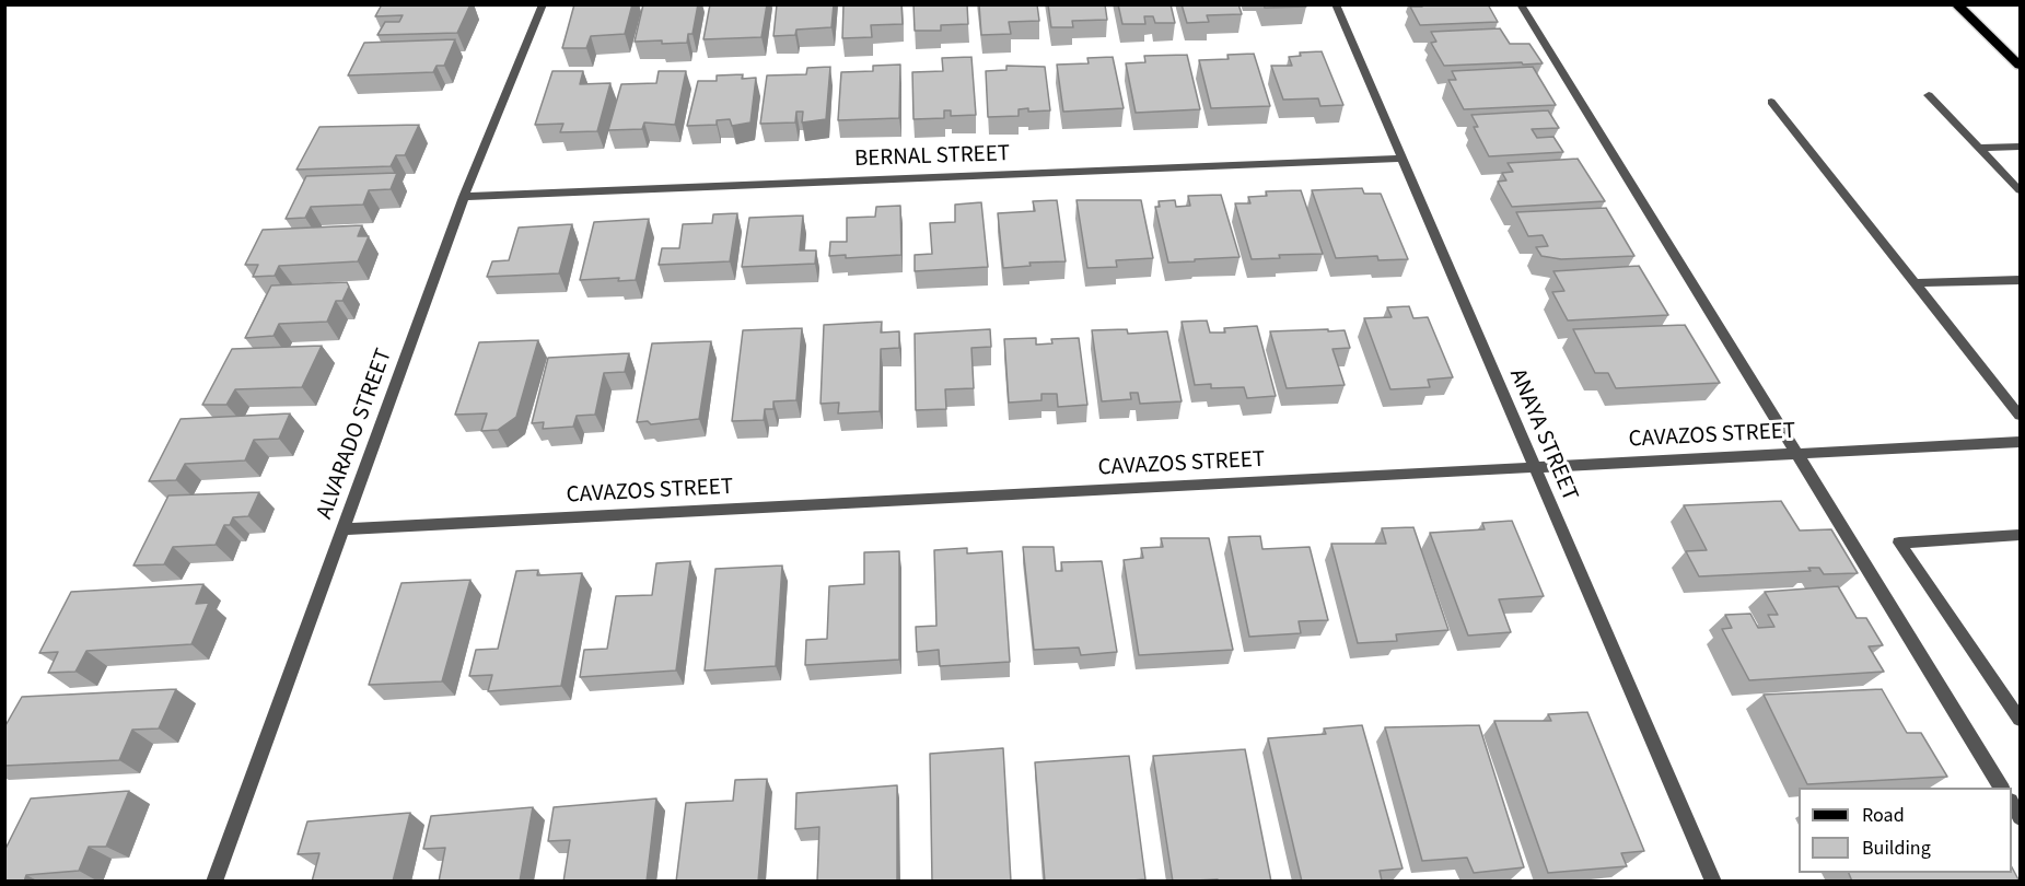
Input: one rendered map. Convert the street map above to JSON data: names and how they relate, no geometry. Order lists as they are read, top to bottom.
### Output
{
  "streets": {
    "street": [
      "BERNAL STREET",
      "ALVARADO STREET",
      "ANAYA STREET",
      "CAVAZOS STREET"
    ]
  },
  "crossings": [
    ["BERNAL STREET", "ALVARADO STREET"],
    ["BERNAL STREET", "ANAYA STREET"],
    ["ALVARADO STREET", "CAVAZOS STREET"],
    ["ANAYA STREET", "CAVAZOS STREET"]
  ],
  "legend": ["Road", "Building"]
}
